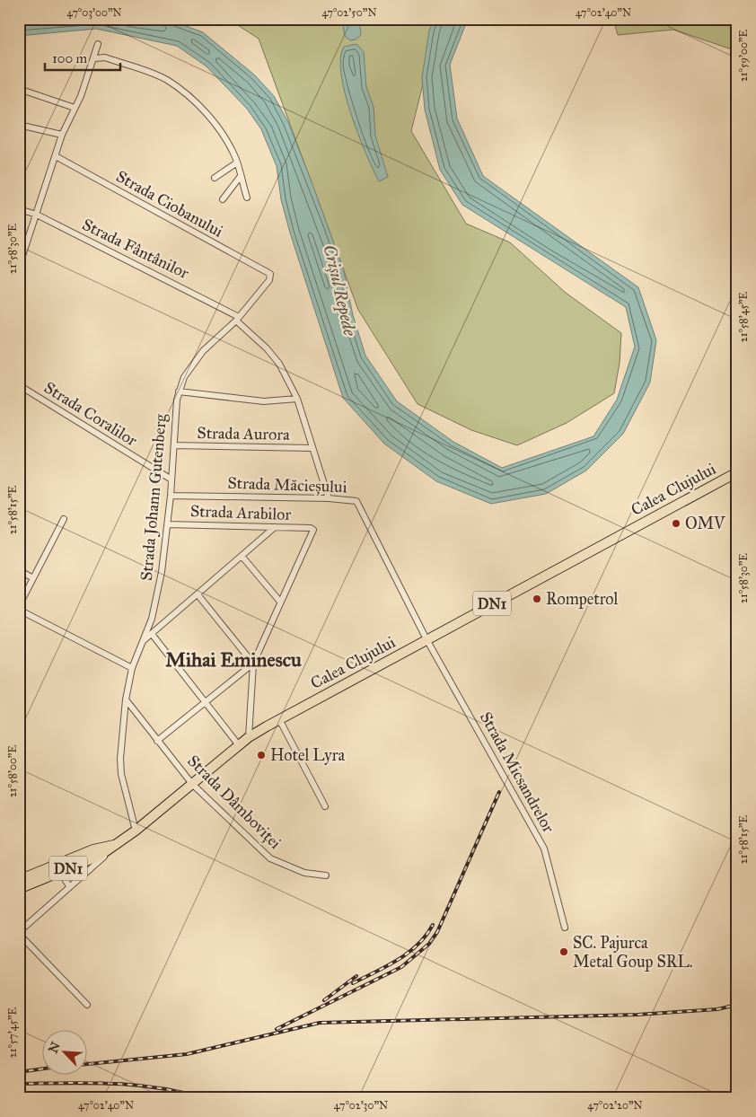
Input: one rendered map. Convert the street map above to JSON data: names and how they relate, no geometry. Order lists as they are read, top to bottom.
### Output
{
  "streets": {
    "main road": ["Calea Clujului", "DN1"],
    "street": [
      "Strada Ciobanului",
      "Strada Fântânilor",
      "Strada Coralilor",
      "Strada Aurora",
      "Strada Măcieșului",
      "Strada Johann Gutenberg",
      "Strada Arabilor",
      "Strada Micsandrelor",
      "Strada Dâmboviței"
    ]
  },
  "crossings": [
    ["Strada Ciobanului", "Strada Johann Gutenberg"],
    ["Strada Fântânilor", "Strada Aurora"],
    ["Strada Fântânilor", "Strada Măcieșului"],
    ["Strada Fântânilor", "Strada Johann Gutenberg"],
    ["Strada Coralilor", "Strada Johann Gutenberg"],
    ["Strada Aurora", "Strada Johann Gutenberg"],
    ["Strada Măcieșului", "Calea Clujului"],
    ["Strada Măcieșului", "Strada Johann Gutenberg"],
    ["Strada Măcieșului", "Strada Micsandrelor"],
    ["Calea Clujului", "Strada Johann Gutenberg"],
    ["Calea Clujului", "DN1"],
    ["Calea Clujului", "Strada Micsandrelor"],
    ["Calea Clujului", "Strada Dâmboviței"],
    ["Strada Johann Gutenberg", "Strada Arabilor"],
    ["Strada Johann Gutenberg", "Strada Dâmboviței"]
  ],
  "districts": ["Mihai Eminescu"],
  "water": ["Crișul Repede"],
  "places": [
    "OMV",
    "Rompetrol",
    "Hotel Lyra",
    "SC. Pajurca Metal Goup SRL."
  ],
  "scale_bar": "100 m",
  "north": "top left",
  "coordinates": [
    "47°03'00\"N",
    "47°02'50\"N",
    "47°02'40\"N",
    "21°59'00\"E",
    "21°58'30\"E",
    "21°58'45\"E",
    "21°58'15\"E",
    "21°58'00\"E",
    "21°57'45\"E",
    "47°02'30\"N",
    "47°02'20\"N"
  ]
}
